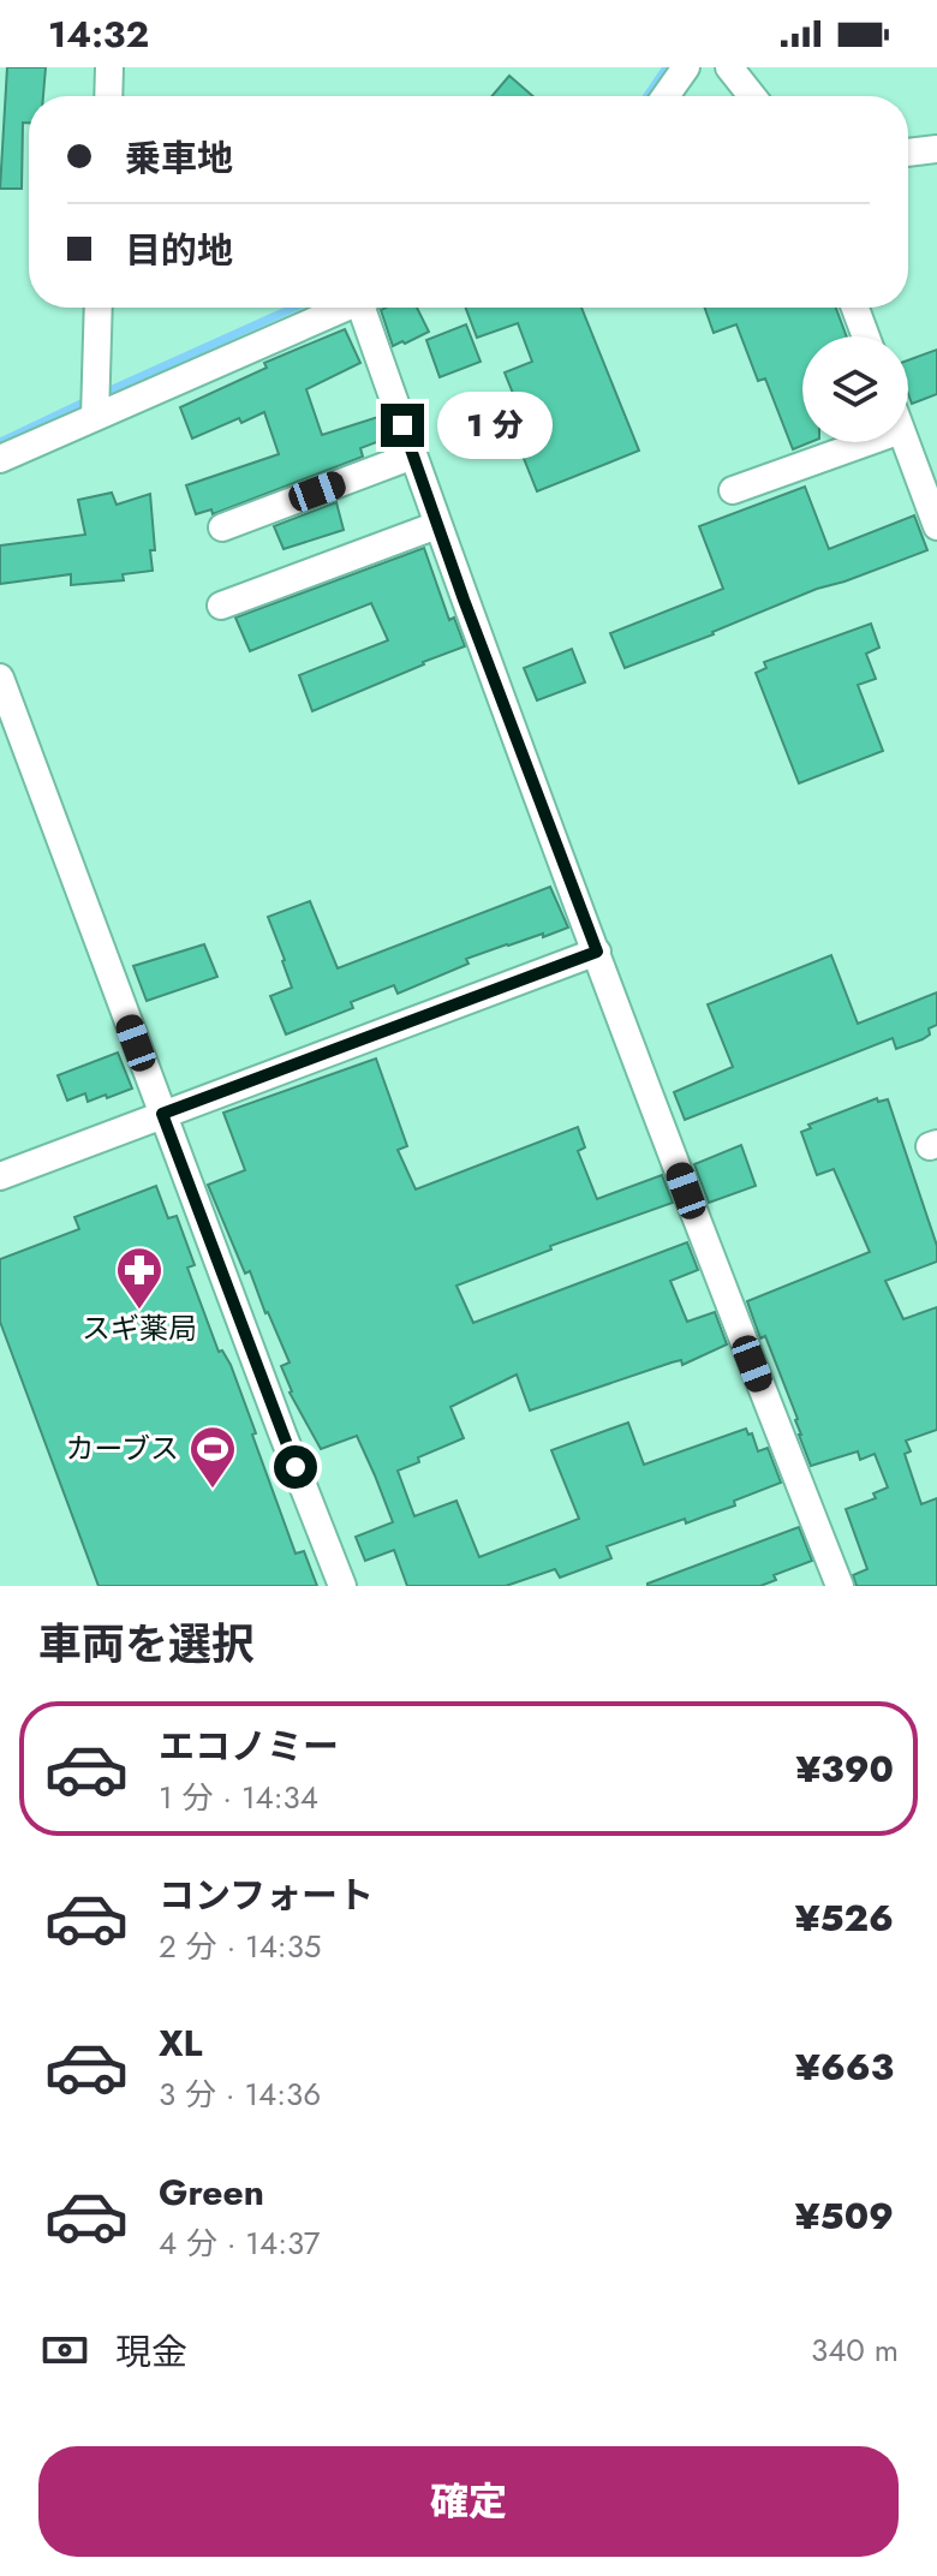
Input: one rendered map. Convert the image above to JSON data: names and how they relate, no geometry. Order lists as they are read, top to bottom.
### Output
{
  "places": {
    "pharmacy": ["スギ薬局"],
    "sports": ["カーブス"]
  },
  "page": {
    "status": "14:32",
    "banner": ["乗車地", "目的地"],
    "bubble": "1 分",
    "heading": "車両を選択",
    "list": [
      {
        "name": "エコノミー",
        "note": "1 分 · 14:34",
        "value": "¥390"
      },
      {
        "name": "コンフォート",
        "note": "2 分 · 14:35",
        "value": "¥526"
      },
      {
        "name": "XL",
        "note": "3 分 · 14:36",
        "value": "¥663"
      },
      {
        "name": "Green",
        "note": "4 分 · 14:37",
        "value": "¥509"
      }
    ],
    "pay": ["現金", "340 m"],
    "buttons": "確定"
  }
}
